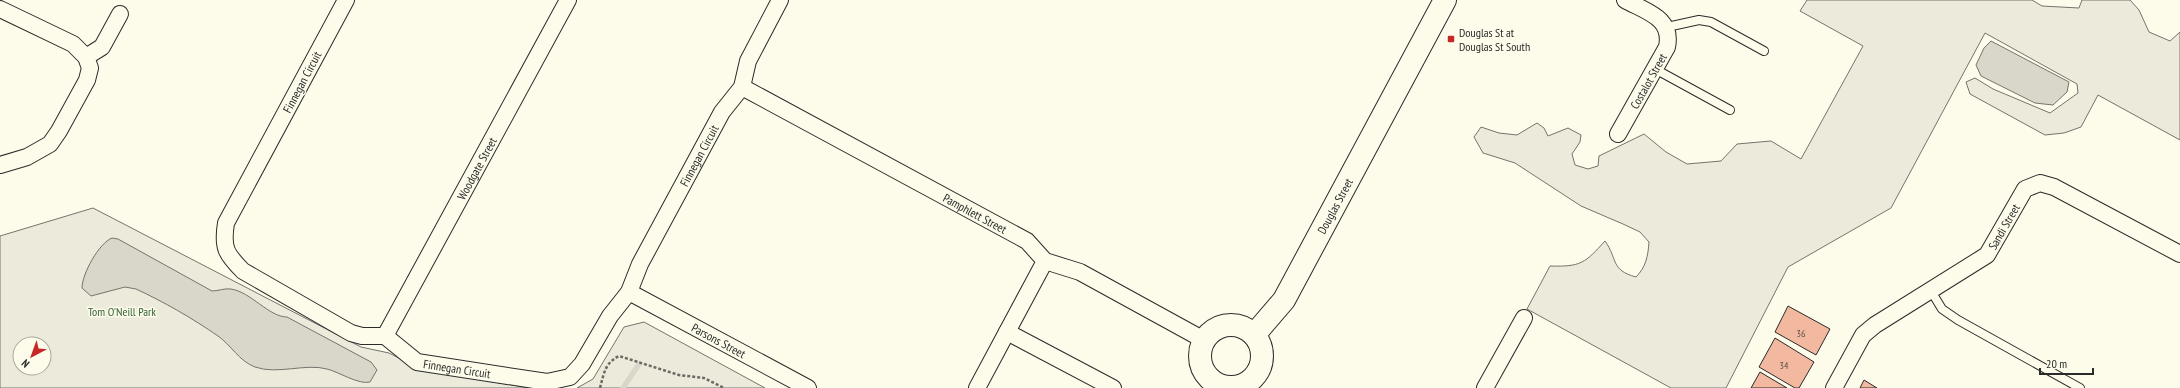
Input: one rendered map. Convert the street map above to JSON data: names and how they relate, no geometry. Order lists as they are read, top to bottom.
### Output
{
  "streets": {
    "main road": ["Douglas Street"],
    "street": [
      "Costalot Street",
      "Finnegan Circuit",
      "Woodgate Street",
      "Pamphlett Street",
      "Sandi Street",
      "Parsons Street"
    ]
  },
  "crossings": [
    ["Finnegan Circuit", "Woodgate Street"],
    ["Finnegan Circuit", "Pamphlett Street"],
    ["Finnegan Circuit", "Parsons Street"]
  ],
  "parks": ["Tom O'Neill Park"],
  "places": {
    "transit": ["Douglas St at Douglas St South"]
  },
  "house_numbers": ["36", "34"],
  "scale_bar": "20 m",
  "north": "bottom left"
}
